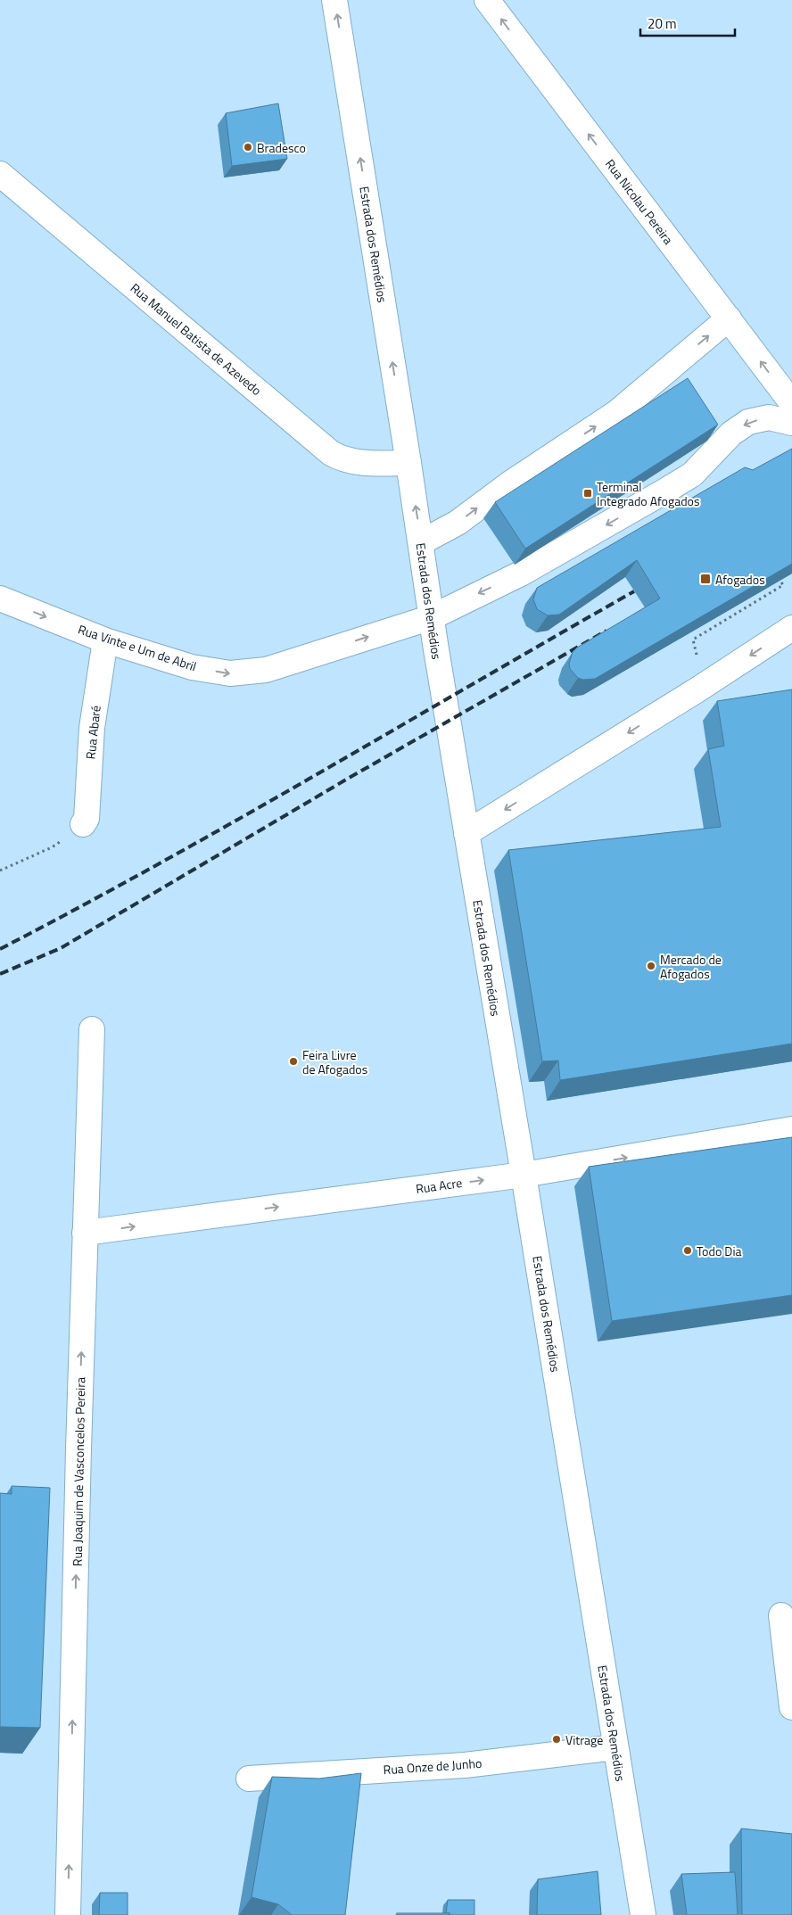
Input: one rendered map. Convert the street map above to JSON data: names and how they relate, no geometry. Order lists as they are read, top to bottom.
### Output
{
  "streets": {
    "street": [
      "Rua Nicolau Pereira",
      "Estrada dos Remédios",
      "Rua Manuel Batista de Azevedo",
      "Rua Vinte e Um de Abril",
      "Rua Abaré",
      "Rua Acre",
      "Rua Joaquim de Vasconcelos Pereira",
      "Rua Onze de Junho"
    ]
  },
  "crossings": [
    ["Estrada dos Remédios", "Rua Manuel Batista de Azevedo"],
    ["Estrada dos Remédios", "Rua Vinte e Um de Abril"],
    ["Estrada dos Remédios", "Rua Acre"],
    ["Estrada dos Remédios", "Rua Onze de Junho"],
    ["Rua Vinte e Um de Abril", "Rua Abaré"],
    ["Rua Acre", "Rua Joaquim de Vasconcelos Pereira"]
  ],
  "one_way": ["Rua Nicolau Pereira", "Rua Acre", "Rua Joaquim de Vasconcelos Pereira"],
  "places": {
    "other": [
      "Bradesco",
      "Mercado de Afogados",
      "Feira Livre de Afogados",
      "Todo Dia",
      "Vitrage"
    ],
    "transit": ["Terminal Integrado Afogados", "Afogados"]
  },
  "scale_bar": "20 m"
}
